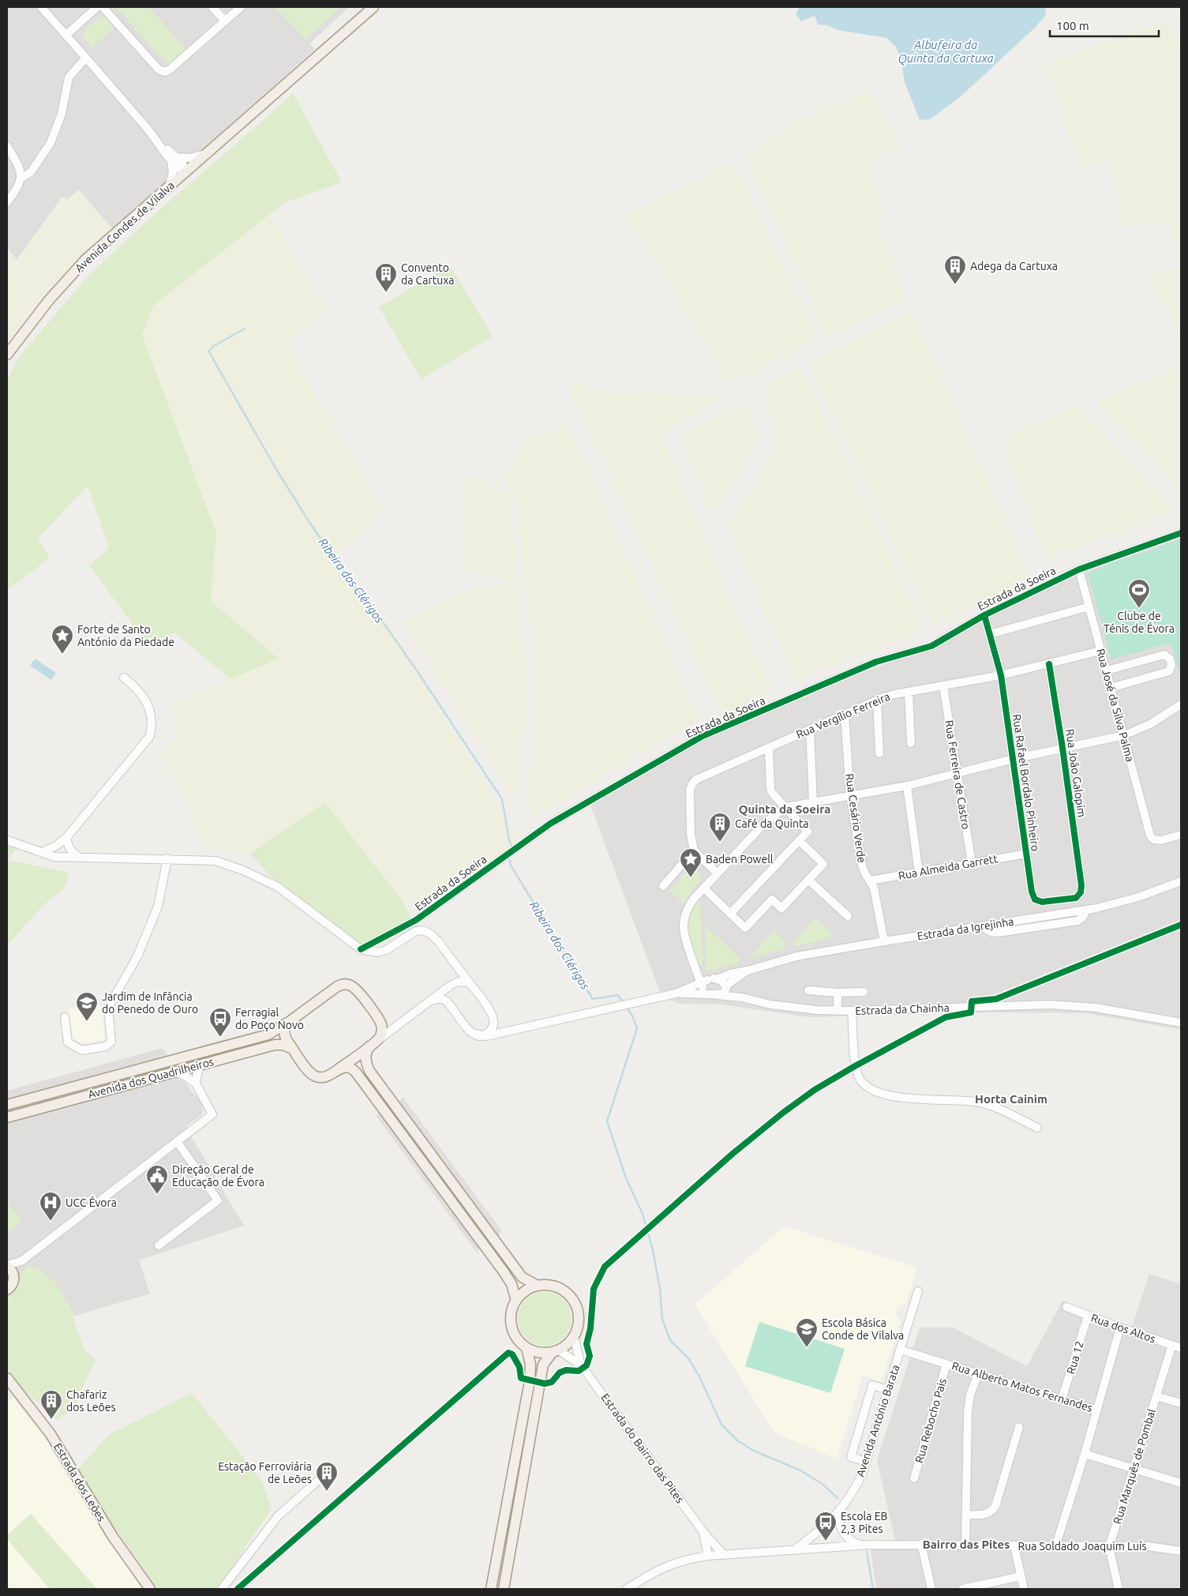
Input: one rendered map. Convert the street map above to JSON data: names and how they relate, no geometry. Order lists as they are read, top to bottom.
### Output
{
  "streets": {
    "main road": ["Avenida Condes de Vilalva", "Avenida dos Quadrilheiros", "Estrada dos Leões"],
    "street": [
      "Estrada da Soeira",
      "Rua José da Silva Palma",
      "Rua Vergílio Ferreira",
      "Rua João Galopim",
      "Rua Ferreira de Castro",
      "Rua Rafael Bordalo Pinheiro",
      "Rua Cesário Verde",
      "Rua Almeida Garrett",
      "Estrada da Igrejinha",
      "Estrada da Chainha",
      "Rua dos Altos",
      "Rua 12",
      "Rua Alberto Matos Fernandes",
      "Avenida António Barata",
      "Rua Rebocho Pais",
      "Estrada do Bairro das Pites",
      "Rua Marquês de Pombal",
      "Rua Soldado Joaquim Luís"
    ]
  },
  "crossings": [
    ["Estrada da Soeira", "Rua José da Silva Palma"],
    ["Estrada da Soeira", "Rua Rafael Bordalo Pinheiro"],
    ["Rua José da Silva Palma", "Rua Vergílio Ferreira"],
    ["Rua Vergílio Ferreira", "Rua João Galopim"],
    ["Rua Vergílio Ferreira", "Rua Ferreira de Castro"],
    ["Rua Vergílio Ferreira", "Rua Rafael Bordalo Pinheiro"],
    ["Rua Vergílio Ferreira", "Rua Cesário Verde"],
    ["Rua João Galopim", "Rua Rafael Bordalo Pinheiro"],
    ["Rua Ferreira de Castro", "Rua Almeida Garrett"],
    ["Rua Rafael Bordalo Pinheiro", "Rua Almeida Garrett"],
    ["Rua Cesário Verde", "Rua Almeida Garrett"],
    ["Rua Cesário Verde", "Estrada da Igrejinha"],
    ["Rua dos Altos", "Rua 12"],
    ["Rua dos Altos", "Rua Marquês de Pombal"],
    ["Rua 12", "Rua Alberto Matos Fernandes"],
    ["Rua Alberto Matos Fernandes", "Avenida António Barata"],
    ["Rua Alberto Matos Fernandes", "Rua Rebocho Pais"],
    ["Avenida António Barata", "Rua Soldado Joaquim Luís"],
    ["Rua Marquês de Pombal", "Rua Soldado Joaquim Luís"]
  ],
  "districts": ["Quinta da Soeira", "Horta Cainim", "Bairro das Pites"],
  "water": ["Albufeira da Quinta da Cartuxa", "Ribeira dos Clérigos"],
  "places": {
    "building": [
      "Adega da Cartuxa",
      "Convento da Cartuxa",
      "Café da Quinta",
      "Chafariz dos Leões",
      "Estação Ferroviária de Leões"
    ],
    "sports": ["Clube de Ténis de Évora"],
    "place": ["Forte de Santo António da Piedade", "Baden Powell"],
    "school or university": ["Jardim de Infância do Penedo de Ouro", "Escola Básica Conde de Vilalva"],
    "bus stop": ["Ferragial do Poço Novo", "Escola EB 2,3 Pites"],
    "public building": ["Direção Geral de Educação de Évora"],
    "hospital": ["UCC Évora"]
  },
  "scale_bar": "100 m"
}
